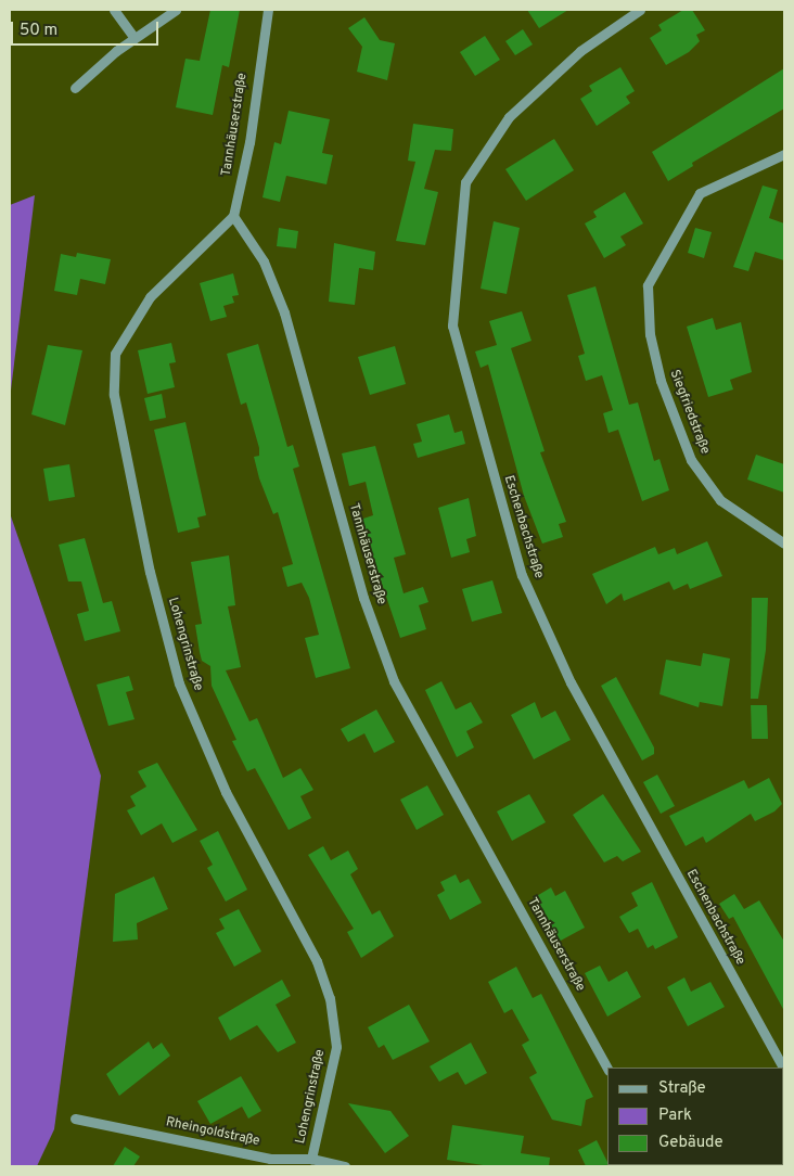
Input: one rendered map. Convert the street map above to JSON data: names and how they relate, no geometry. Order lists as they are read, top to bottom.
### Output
{
  "streets": {
    "street": [
      "Tannhäuserstraße",
      "Siegfriedstraße",
      "Eschenbachstraße",
      "Lohengrinstraße",
      "Rheingoldstraße"
    ]
  },
  "crossings": [
    ["Tannhäuserstraße", "Lohengrinstraße"],
    ["Lohengrinstraße", "Rheingoldstraße"]
  ],
  "legend": ["Straße", "Park", "Gebäude"],
  "scale_bar": "50 m"
}
